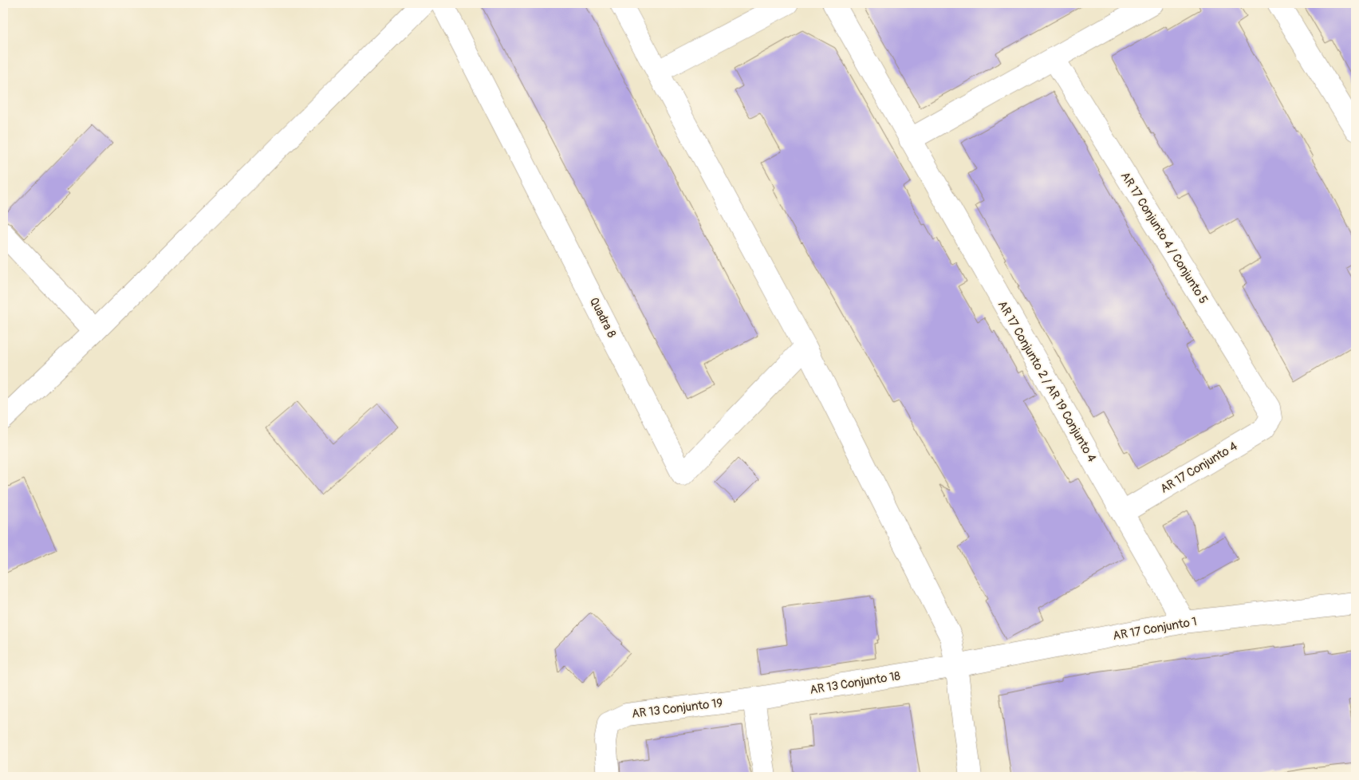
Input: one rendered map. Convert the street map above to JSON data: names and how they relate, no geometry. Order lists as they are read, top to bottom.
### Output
{
  "streets": {
    "street": [
      "AR 17 Conjunto 4 / Conjunto 5",
      "Quadra 8",
      "AR 17 Conjunto 2 / AR 19 Conjunto 4",
      "AR 17 Conjunto 4",
      "AR 17 Conjunto 1",
      "AR 13 Conjunto 18",
      "AR 13 Conjunto 19"
    ]
  },
  "crossings": [
    ["AR 17 Conjunto 4 / Conjunto 5", "AR 17 Conjunto 4"],
    ["AR 17 Conjunto 2 / AR 19 Conjunto 4", "AR 17 Conjunto 4"],
    ["AR 17 Conjunto 2 / AR 19 Conjunto 4", "AR 17 Conjunto 1"],
    ["AR 17 Conjunto 1", "AR 13 Conjunto 18"],
    ["AR 13 Conjunto 18", "AR 13 Conjunto 19"]
  ]
}
